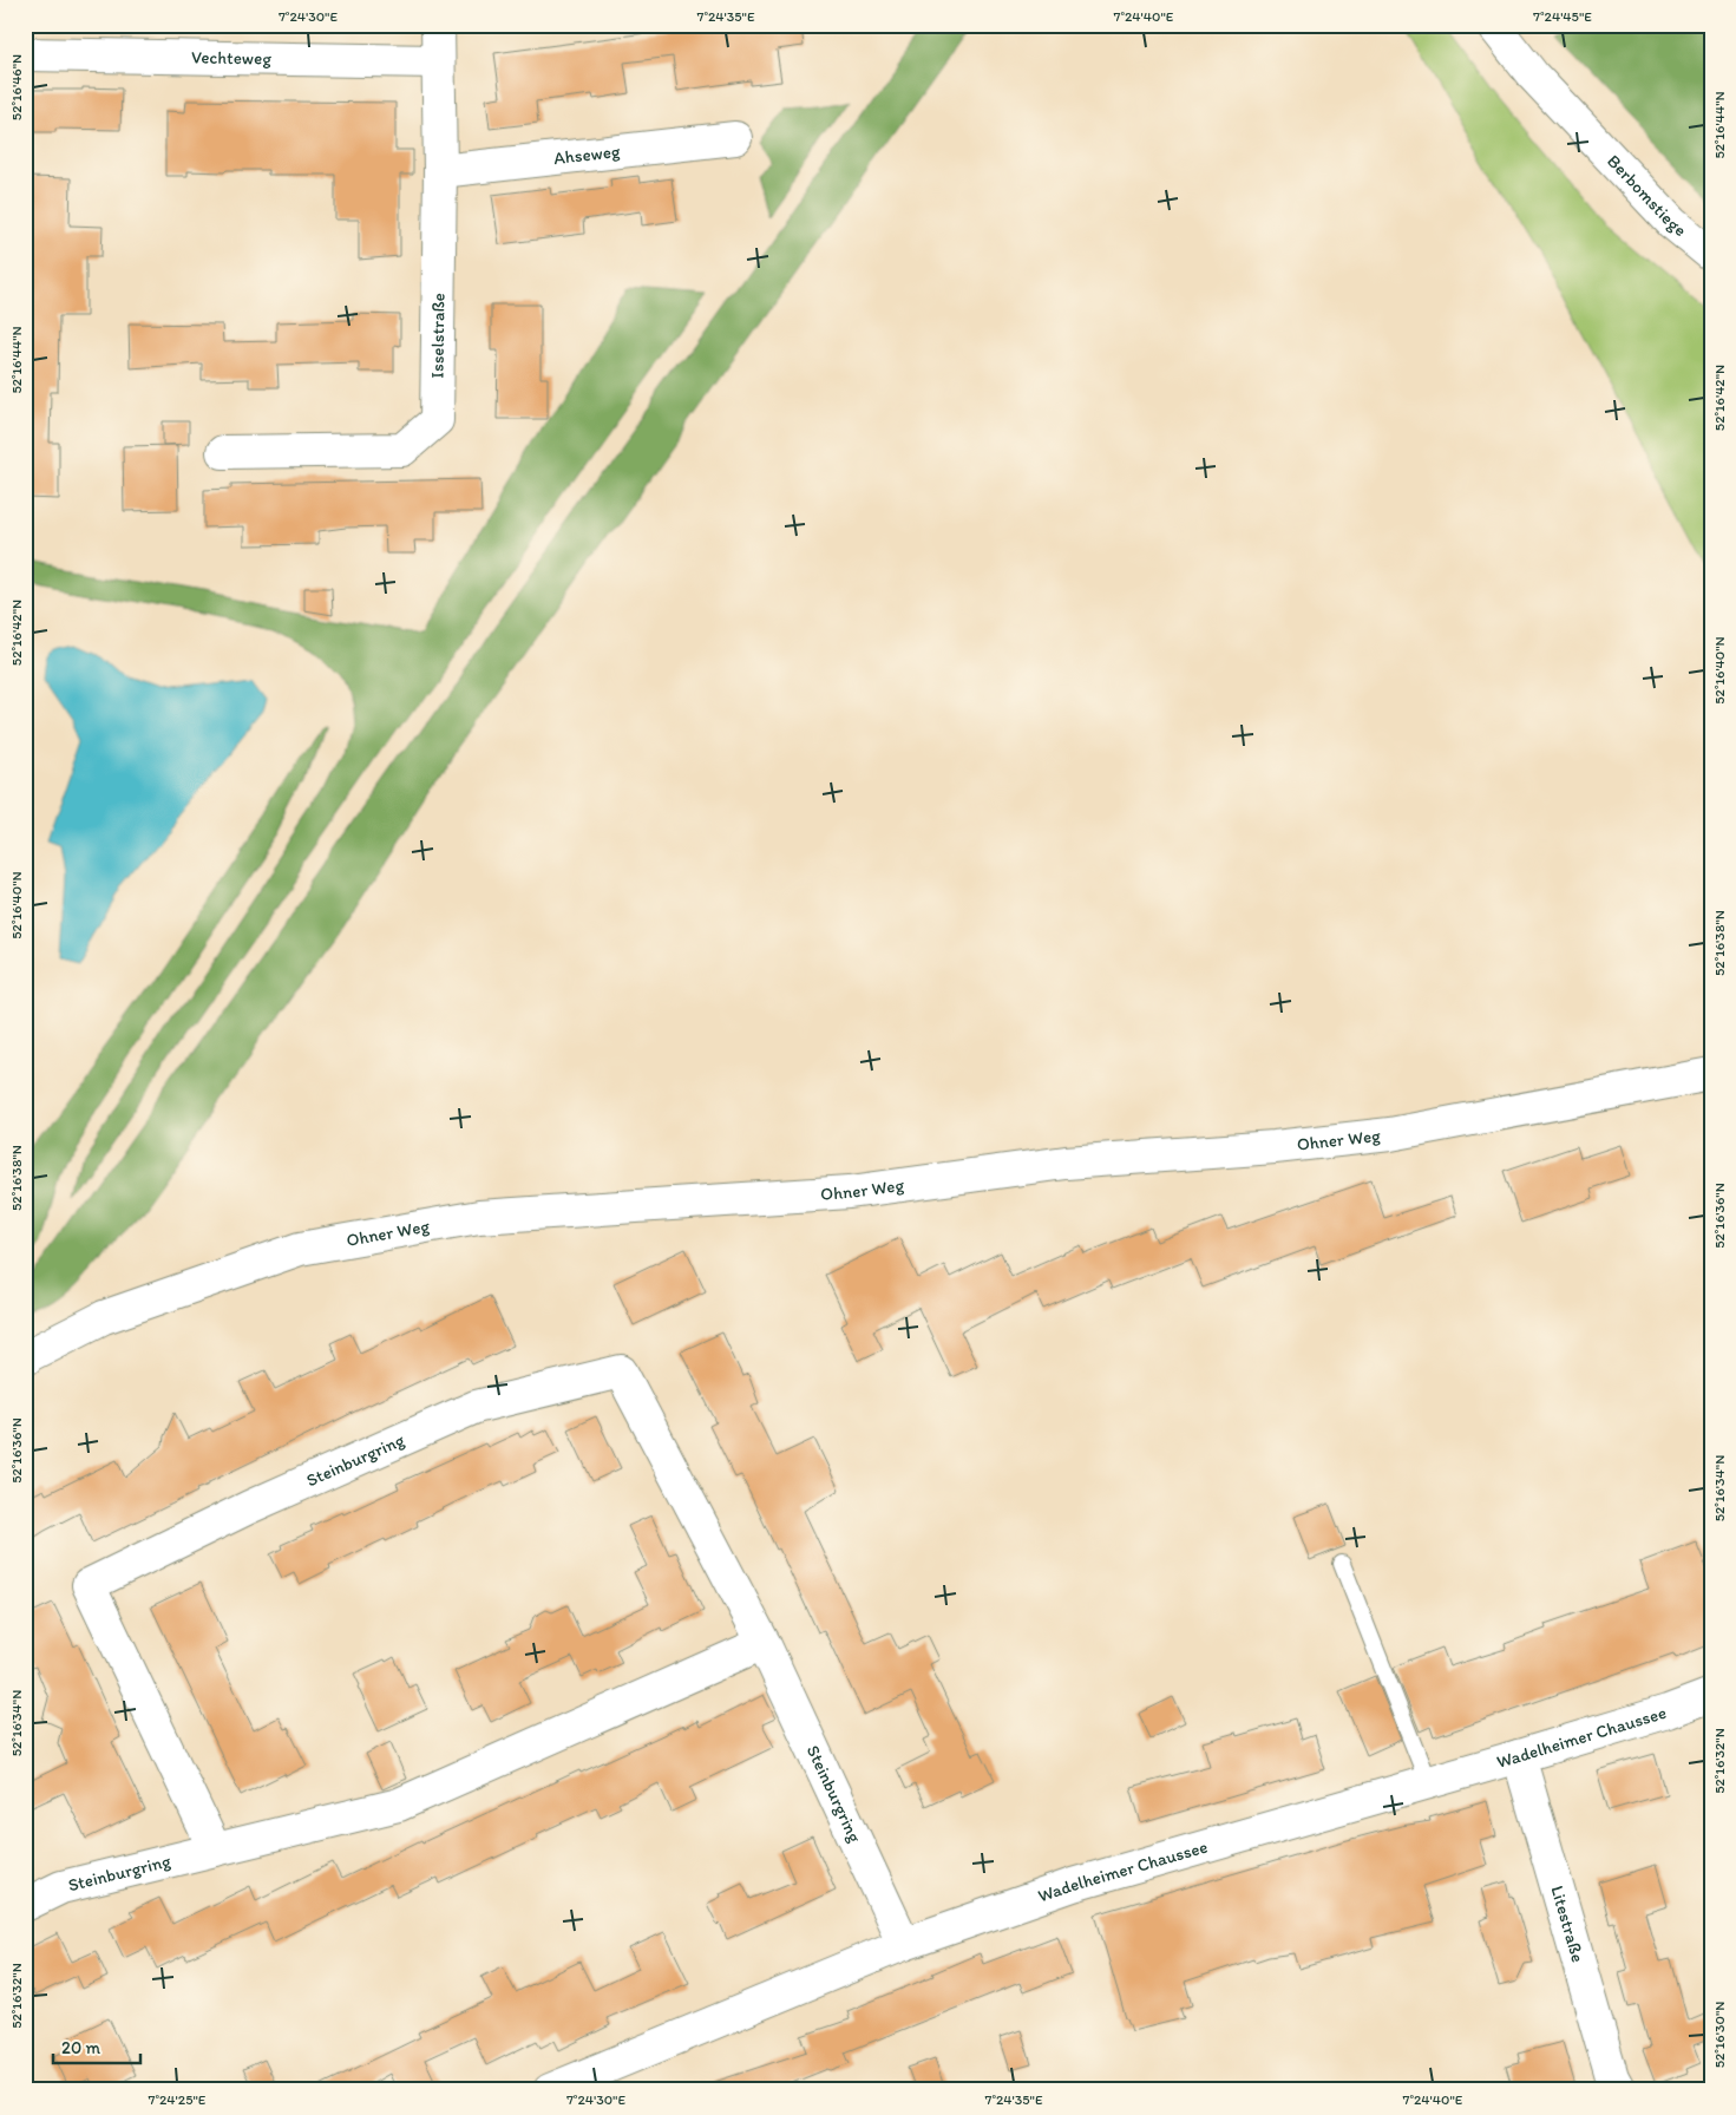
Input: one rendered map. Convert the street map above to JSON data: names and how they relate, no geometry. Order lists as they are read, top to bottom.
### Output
{
  "streets": {
    "street": [
      "Vechteweg",
      "Ahseweg",
      "Berbomstiege",
      "Isselstraße",
      "Ohner Weg",
      "Steinburgring",
      "Wadelheimer Chaussee",
      "Litestraße"
    ]
  },
  "crossings": [
    ["Vechteweg", "Isselstraße"],
    ["Ahseweg", "Isselstraße"],
    ["Steinburgring", "Wadelheimer Chaussee"],
    ["Wadelheimer Chaussee", "Litestraße"]
  ],
  "scale_bar": "20 m",
  "coordinates": [
    "7°24'30\"E",
    "7°24'35\"E",
    "7°24'40\"E",
    "7°24'45\"E",
    "52°16'46\"N",
    "52°16'44\"N",
    "52°16'42\"N",
    "52°16'40\"N",
    "52°16'38\"N",
    "52°16'36\"N",
    "52°16'34\"N",
    "52°16'32\"N",
    "52°16'30\"N",
    "7°24'25\"E"
  ]
}
